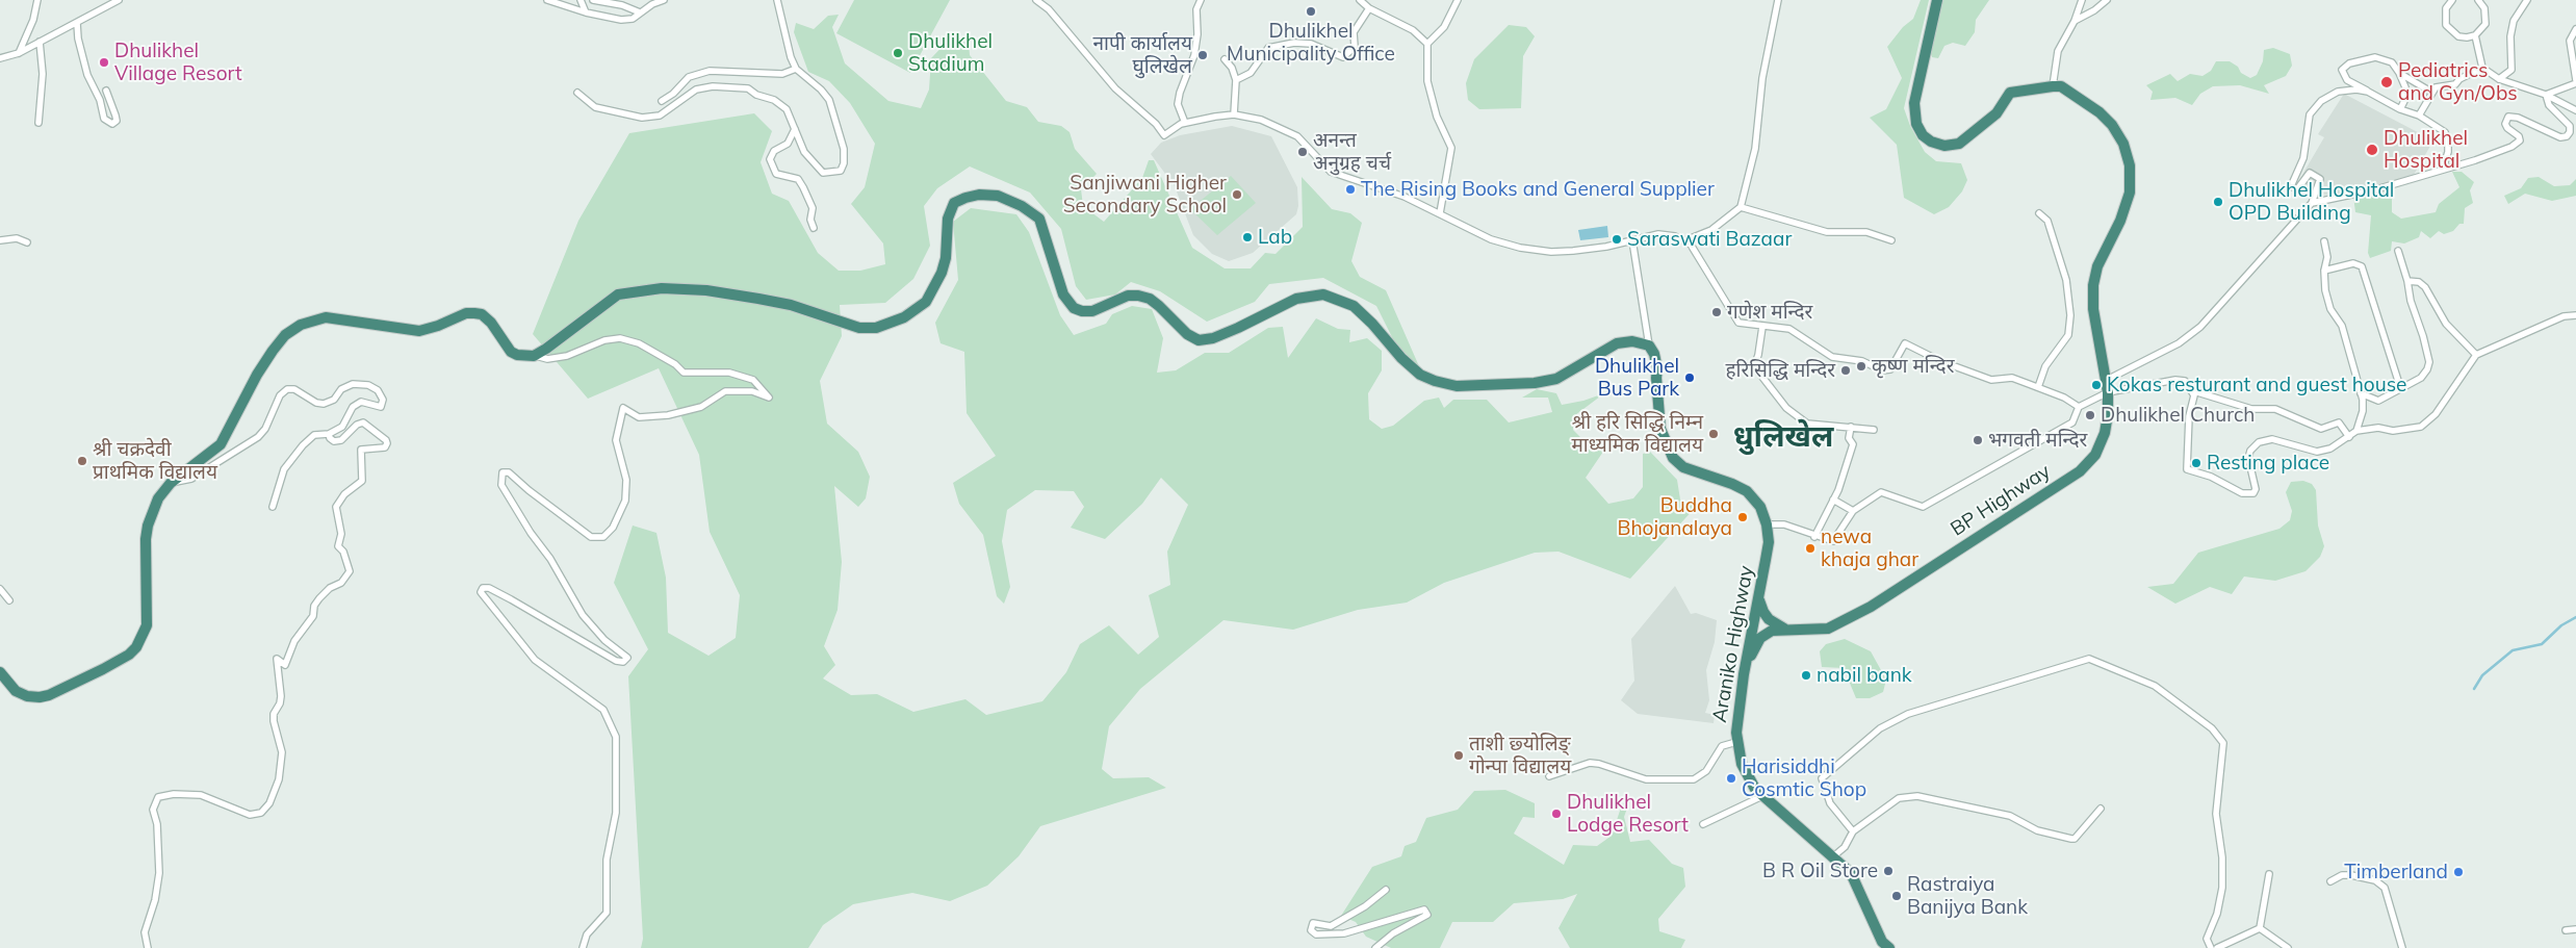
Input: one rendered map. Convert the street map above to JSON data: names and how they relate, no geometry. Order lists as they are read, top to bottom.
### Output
{
  "streets": {
    "highway": ["BP Highway", "Araniko Highway"]
  },
  "crossings": [
    ["BP Highway", "Araniko Highway"]
  ],
  "districts": ["धुलिखेल"],
  "places": [
    "Dhulikhel Municipality Office",
    "Dhulikhel Stadium",
    "नापी कार्यालय घुलिखेल",
    "Dhulikhel Village Resort",
    "Pediatrics and Gyn/Obs",
    "Dhulikhel Hospital",
    "अनन्त अनुग्रह चर्च",
    "The Rising Books and General Supplier",
    "Sanjiwani Higher Secondary School",
    "Dhulikhel Hospital OPD Building",
    "Lab",
    "Saraswati Bazaar",
    "गणेश मन्दिर",
    "कृष्ण मन्दिर",
    "हरिसिद्धि मन्दिर",
    "Dhulikhel Bus Park",
    "Kokas resturant and guest house",
    "Dhulikhel Church",
    "श्री हरि सिद्धि निम्न माध्यमिक विद्यालय",
    "भगवती मन्दिर",
    "श्री चक्रदेवी प्राथमिक विद्यालय",
    "Resting place",
    "Buddha Bhojanalaya",
    "newa khaja ghar",
    "nabil bank",
    "ताशी छ्‍योलिङ् गोन्पा विद्यालय",
    "Harisiddhi Cosmtic Shop",
    "Dhulikhel Lodge Resort",
    "B R Oil Store",
    "Timberland",
    "Rastraiya Banijya Bank"
  ]
}
